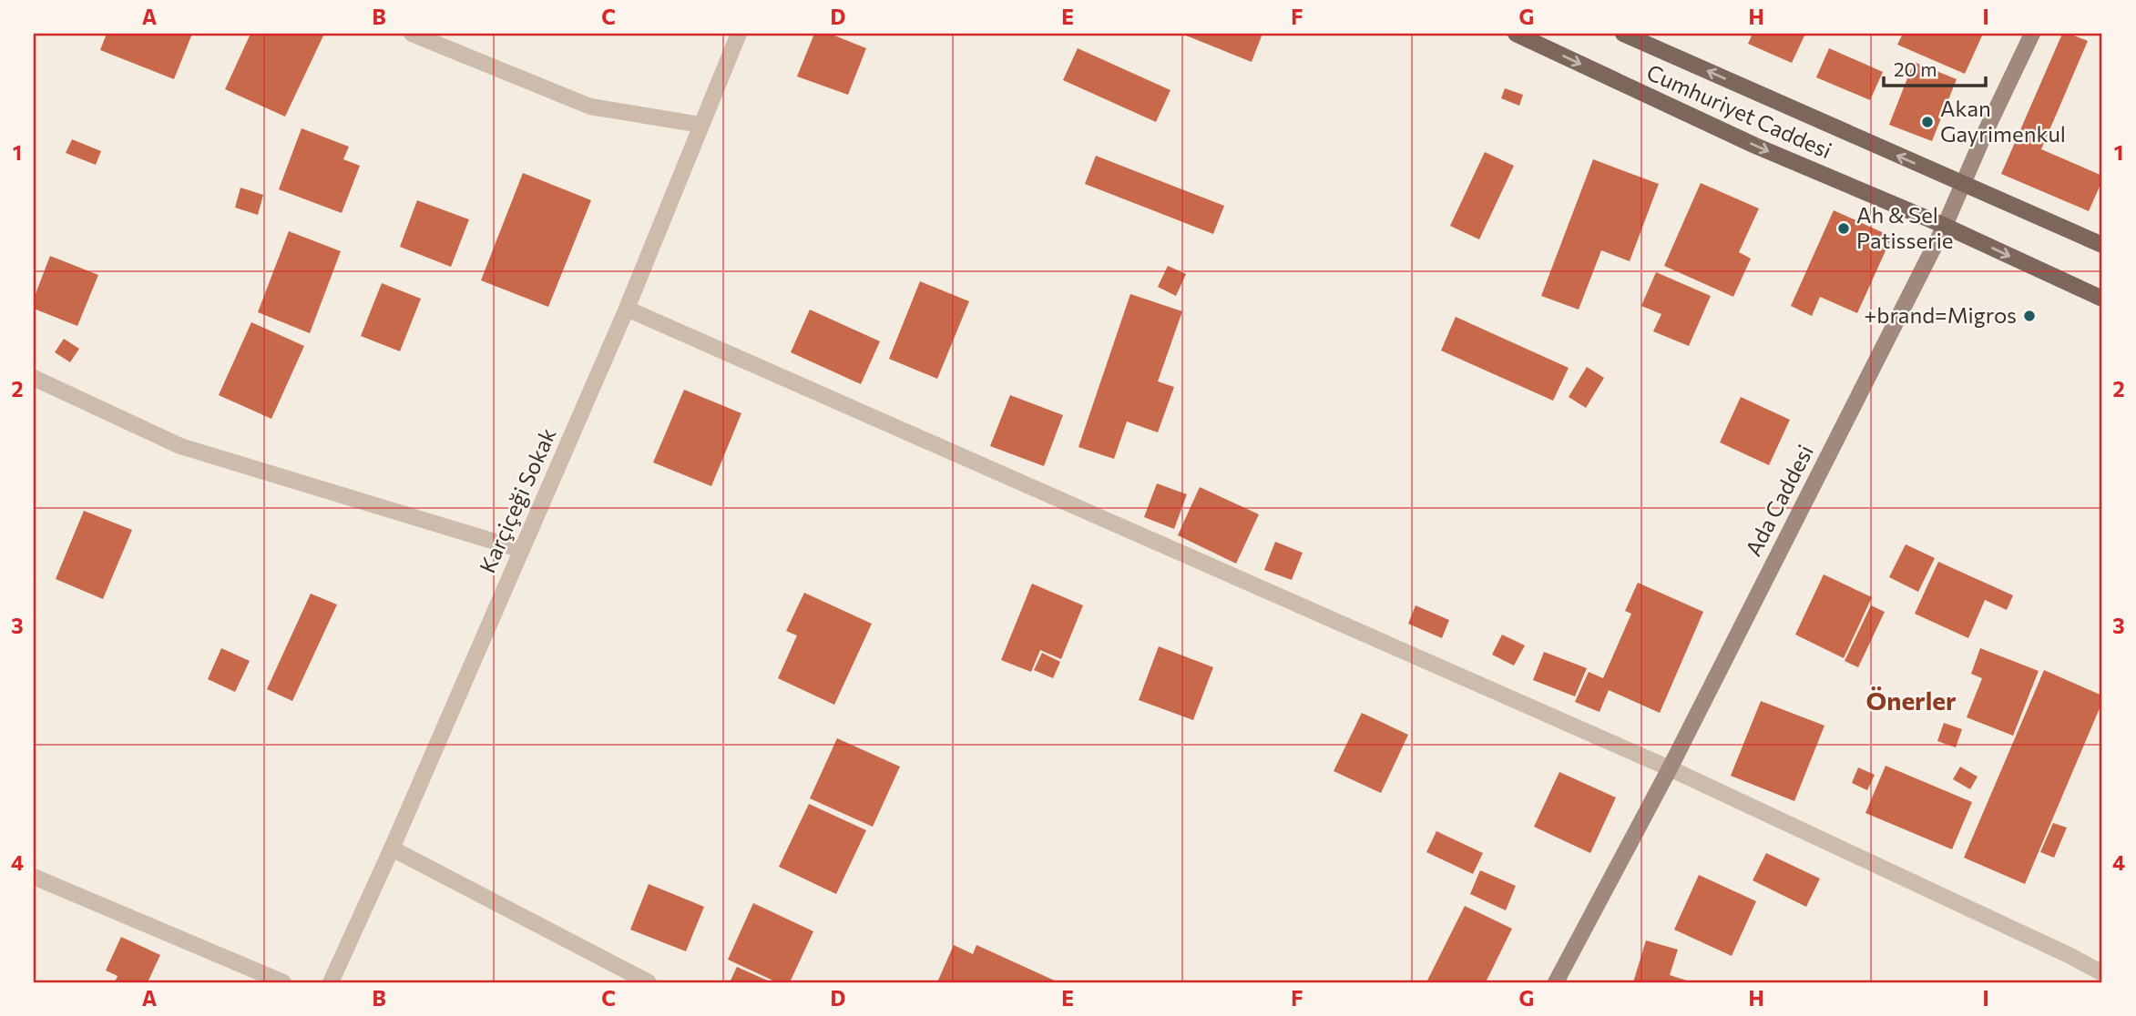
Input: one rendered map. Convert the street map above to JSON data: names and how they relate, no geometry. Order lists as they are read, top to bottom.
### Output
{
  "streets": {
    "main road": ["Cumhuriyet Caddesi", "Ada Caddesi"],
    "street": ["Karçiçeği Sokak"]
  },
  "crossings": [
    ["Cumhuriyet Caddesi", "Ada Caddesi"]
  ],
  "districts": ["Önerler"],
  "places": ["Akan Gayrimenkul", "Ah & Sel Patisserie", "+brand=Migros"],
  "scale_bar": "20 m",
  "grid": {
    "columns": [
      "A",
      "B",
      "C",
      "D",
      "E",
      "F",
      "G",
      "H",
      "I"
    ],
    "rows": [
      "1",
      "2",
      "3",
      "4"
    ]
  }
}
